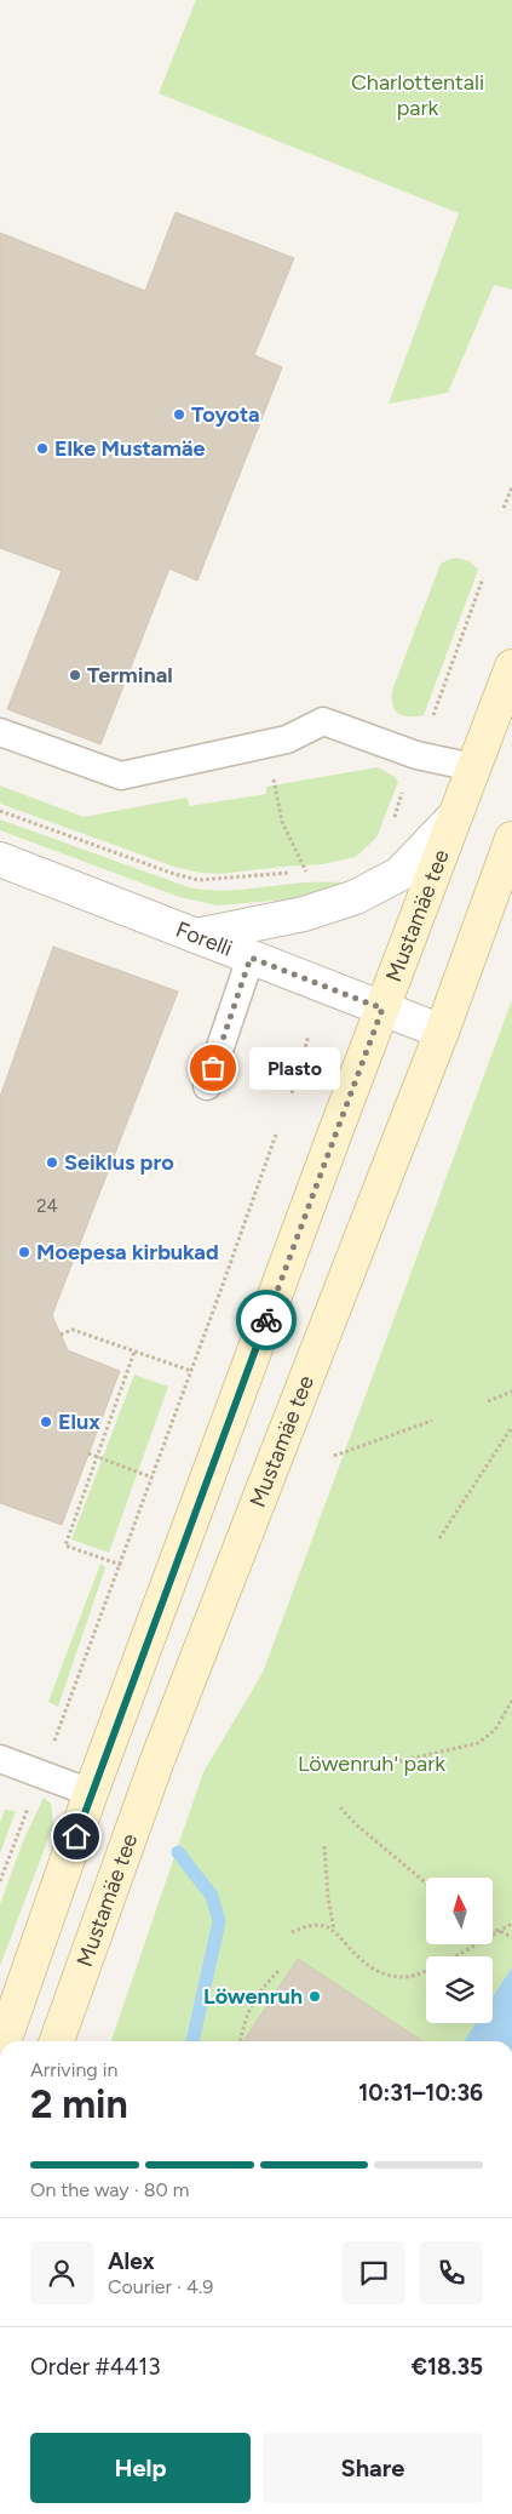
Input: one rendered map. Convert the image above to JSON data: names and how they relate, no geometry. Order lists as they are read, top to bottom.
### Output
{
  "streets": {
    "main road": ["Mustamäe tee"],
    "street": ["Forelli"]
  },
  "crossings": [
    ["Mustamäe tee", "Forelli"]
  ],
  "parks": ["Charlottentali park", "Löwenruh' park"],
  "places": [
    "Toyota",
    "Elke Mustamäe",
    "Terminal",
    "Plasto",
    "Seiklus pro",
    "Moepesa kirbukad",
    "Elux",
    "Löwenruh"
  ],
  "house_numbers": ["24"],
  "north": "top",
  "page": {
    "bubble": "Plasto",
    "heading": ["2 min", "Arriving in", "10:31–10:36"],
    "panel": [
      "Alex",
      "Courier · 4.9",
      "Order #4413",
      "€18.35"
    ],
    "bar": "On the way · 80 m",
    "buttons": ["Help", "Share"]
  }
}
